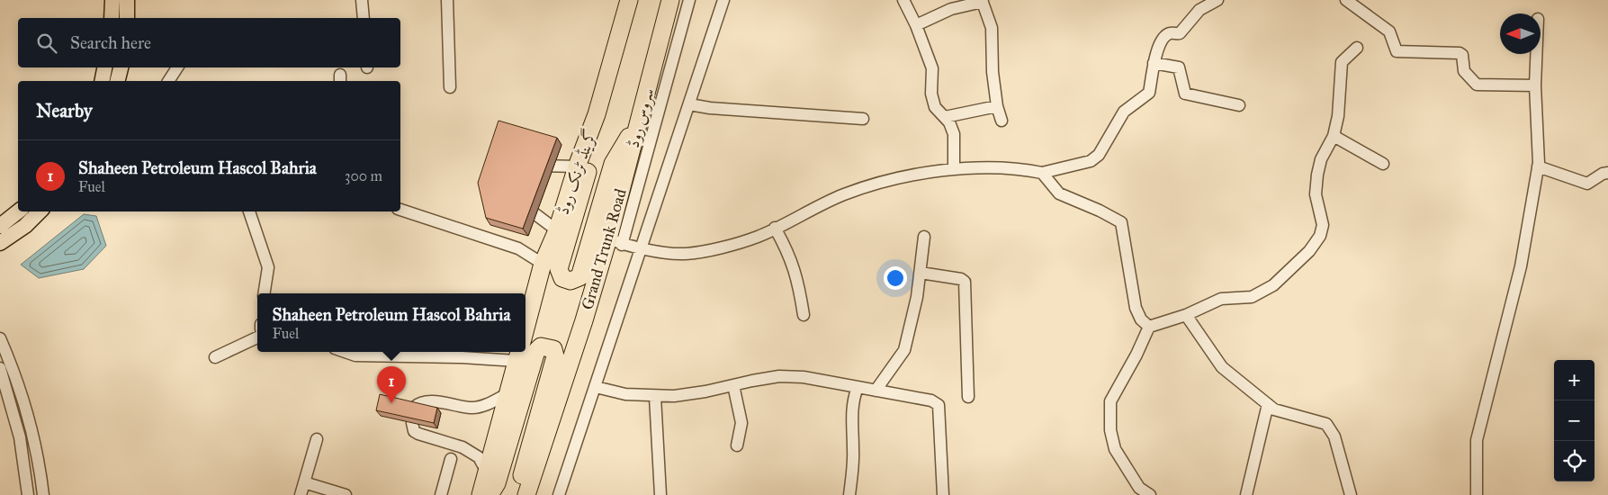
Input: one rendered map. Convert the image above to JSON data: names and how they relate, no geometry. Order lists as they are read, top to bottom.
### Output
{
  "streets": {
    "highway": ["گرینڈ ٹرنک روڈ", "Grand Trunk Road"],
    "street": ["سروس روڈ"]
  },
  "crossings": [
    ["سروس روڈ", "Grand Trunk Road"]
  ],
  "north": "left",
  "page": {
    "search": "Search here",
    "heading": "Nearby",
    "list": [
      {
        "mark": "1",
        "name": "Shaheen Petroleum Hascol Bahria",
        "note": "Fuel",
        "value": "300 m"
      }
    ],
    "popup": ["Shaheen Petroleum Hascol Bahria", "Fuel"],
    "map_buttons": ["+", "−"],
    "pins": "1"
  }
}
